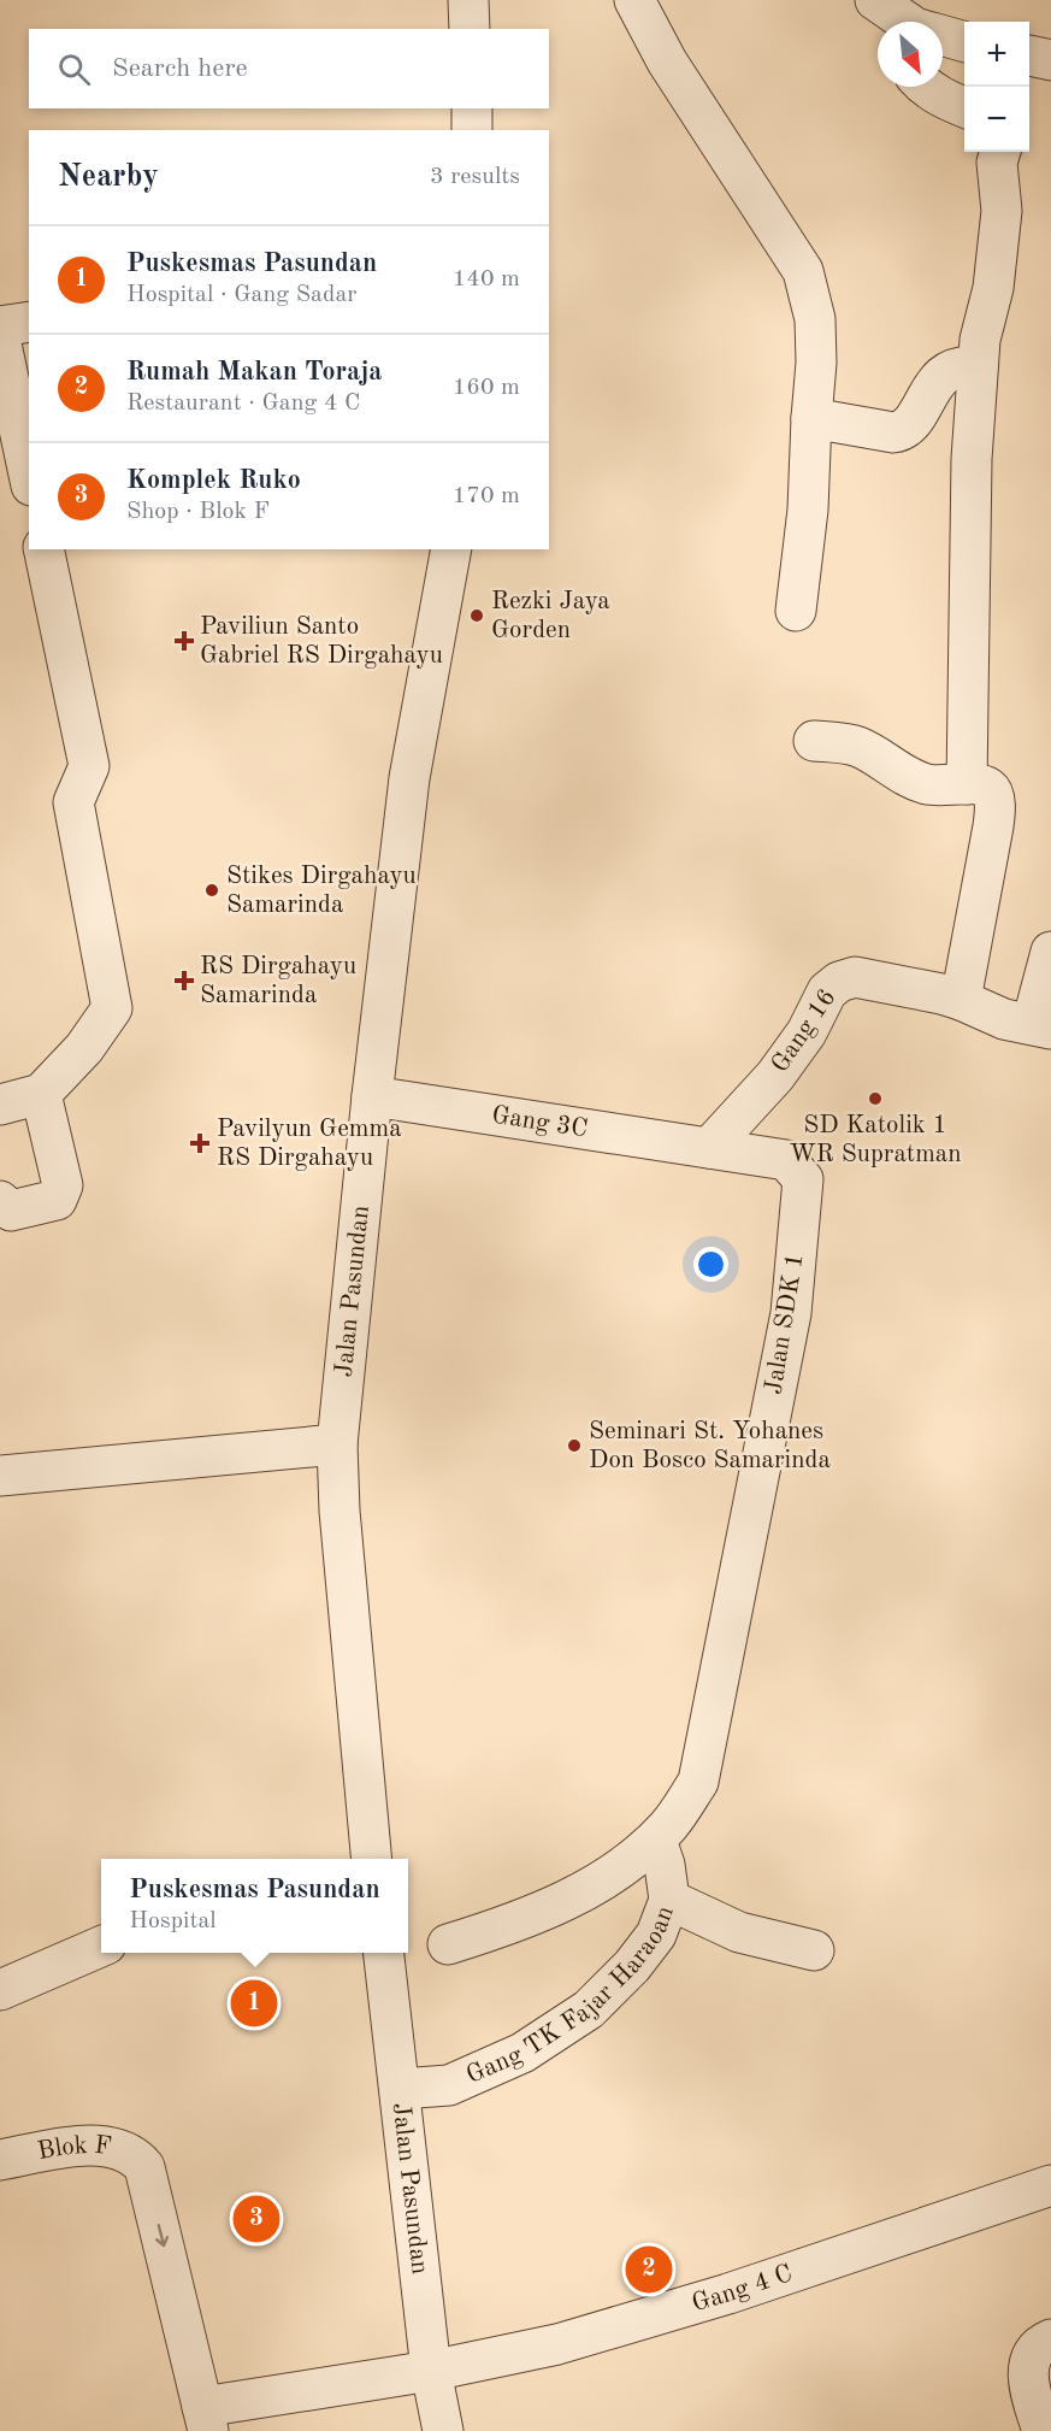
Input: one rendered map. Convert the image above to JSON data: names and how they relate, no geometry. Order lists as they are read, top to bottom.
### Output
{
  "streets": {
    "street": [
      "Gang 16",
      "Gang 3C",
      "Jalan Pasundan",
      "Jalan SDK 1",
      "Gang TK Fajar Haraoan",
      "Blok F",
      "Gang 4 C"
    ]
  },
  "crossings": [
    ["Gang 16", "Gang 3C"],
    ["Gang 16", "Jalan SDK 1"],
    ["Gang 3C", "Jalan Pasundan"],
    ["Gang 3C", "Jalan SDK 1"],
    ["Jalan Pasundan", "Gang TK Fajar Haraoan"],
    ["Jalan Pasundan", "Gang 4 C"],
    ["Jalan SDK 1", "Gang TK Fajar Haraoan"],
    ["Blok F", "Gang 4 C"]
  ],
  "one_way": ["Blok F"],
  "places": {
    "other": [
      "Rezki Jaya Gorden",
      "Stikes Dirgahayu Samarinda",
      "SD Katolik 1 WR Supratman",
      "Seminari St. Yohanes Don Bosco Samarinda"
    ],
    "health": ["Paviliun Santo Gabriel RS Dirgahayu", "RS Dirgahayu Samarinda", "Pavilyun Gemma RS Dirgahayu"]
  },
  "north": "bottom right",
  "page": {
    "map_buttons": ["+", "−"],
    "search": "Search here",
    "heading": ["Nearby", "3 results"],
    "list": [
      {
        "mark": "1",
        "name": "Puskesmas Pasundan",
        "note": "Hospital · Gang Sadar",
        "value": "140 m"
      },
      {
        "mark": "2",
        "name": "Rumah Makan Toraja",
        "note": "Restaurant · Gang 4 C",
        "value": "160 m"
      },
      {
        "mark": "3",
        "name": "Komplek Ruko",
        "note": "Shop · Blok F",
        "value": "170 m"
      }
    ],
    "popup": ["Puskesmas Pasundan", "Hospital"],
    "pins": ["1", "3", "2"]
  }
}
